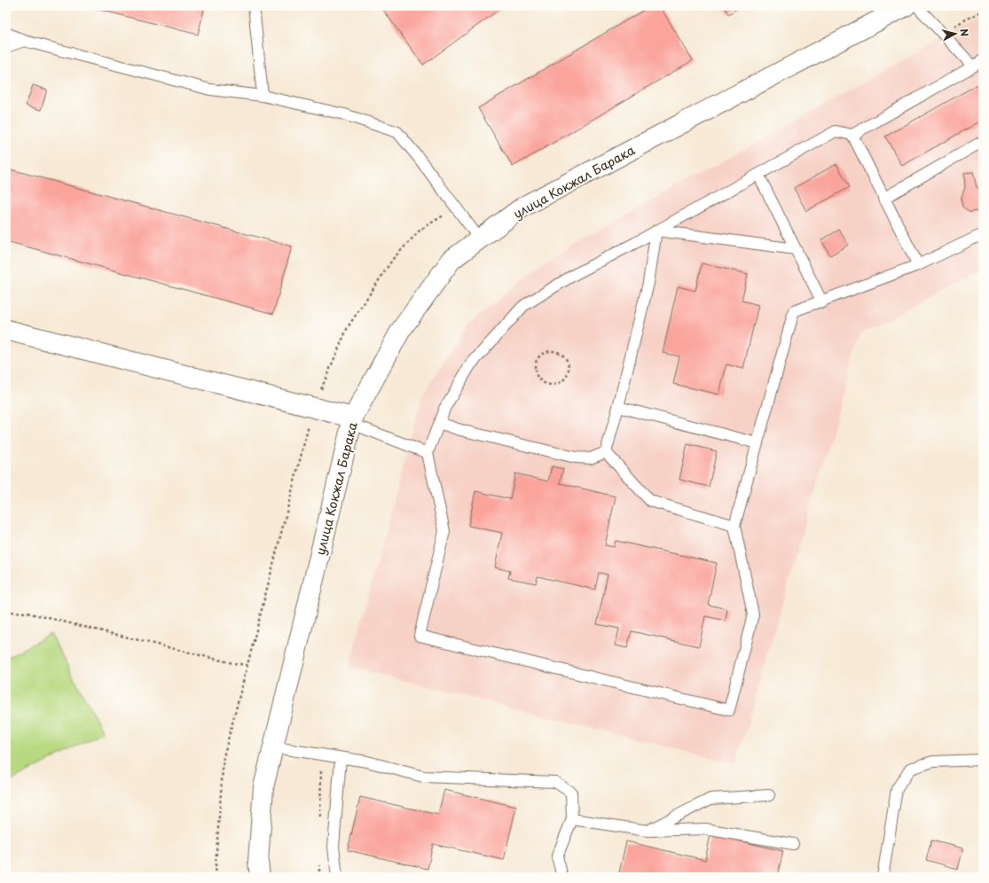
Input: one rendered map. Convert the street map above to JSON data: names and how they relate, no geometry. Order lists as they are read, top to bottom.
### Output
{
  "streets": {
    "street": ["улица Кокжал Барака"]
  },
  "north": "right"
}
